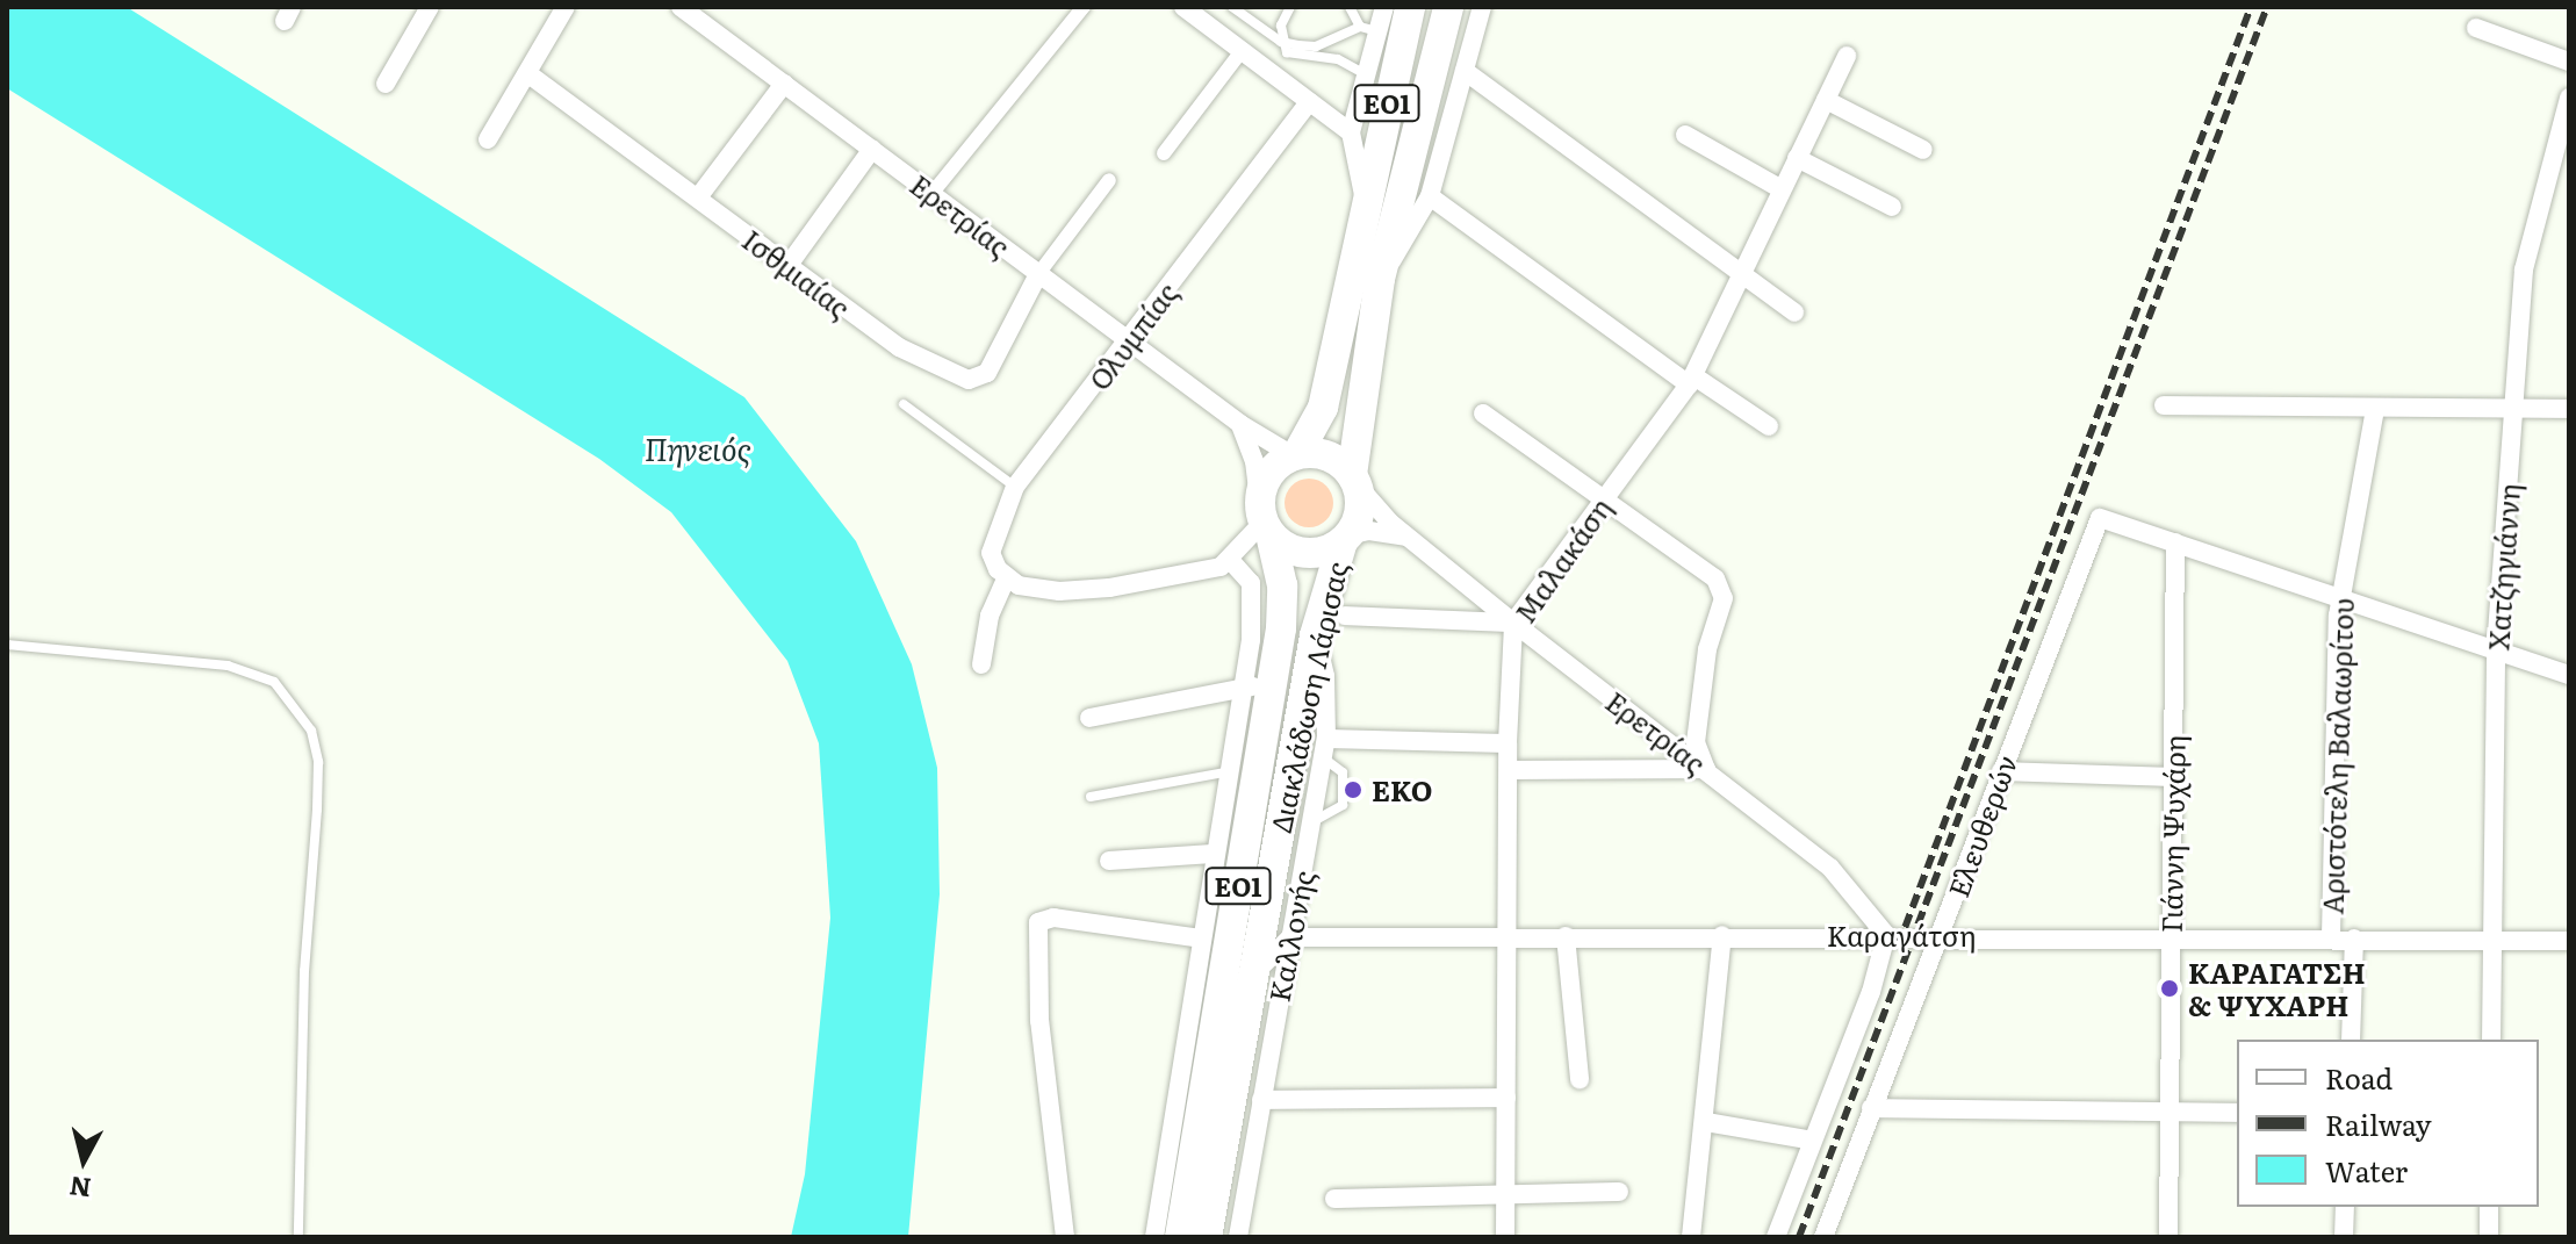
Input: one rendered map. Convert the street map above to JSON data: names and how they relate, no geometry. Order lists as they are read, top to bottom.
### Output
{
  "streets": {
    "main road": ["ΕΟ1", "Διακλάδωση Λάρισας"],
    "street": [
      "Ερετρίας",
      "Ισθμιαίας",
      "Ολυμπίας",
      "Μαλακάση",
      "Χατζηγιάννη",
      "Αριστότελη Βαλαωρίτου",
      "Ελευθερών",
      "Γιάννη Ψυχάρη",
      "Καραγάτση",
      "Καλλoνής"
    ]
  },
  "crossings": [
    ["ΕΟ1", "Ερετρίας"],
    ["ΕΟ1", "Διακλάδωση Λάρισας"],
    ["Ερετρίας", "Ισθμιαίας"],
    ["Ερετρίας", "Ολυμπίας"],
    ["Ερετρίας", "Μαλακάση"],
    ["Ερετρίας", "Διακλάδωση Λάρισας"],
    ["Ερετρίας", "Καραγάτση"],
    ["Μαλακάση", "Καραγάτση"],
    ["Χατζηγιάννη", "Καραγάτση"],
    ["Διακλάδωση Λάρισας", "Καλλoνής"],
    ["Αριστότελη Βαλαωρίτου", "Καραγάτση"],
    ["Ελευθερών", "Γιάννη Ψυχάρη"],
    ["Ελευθερών", "Καραγάτση"],
    ["Γιάννη Ψυχάρη", "Καραγάτση"],
    ["Καραγάτση", "Καλλoνής"]
  ],
  "water": ["Πηνειός"],
  "places": ["EKO", "ΚΑΡΑΓΑΤΣΗ & ΨΥΧΑΡΗ"],
  "legend": ["Road", "Railway", "Water"],
  "north": "bottom"
}
